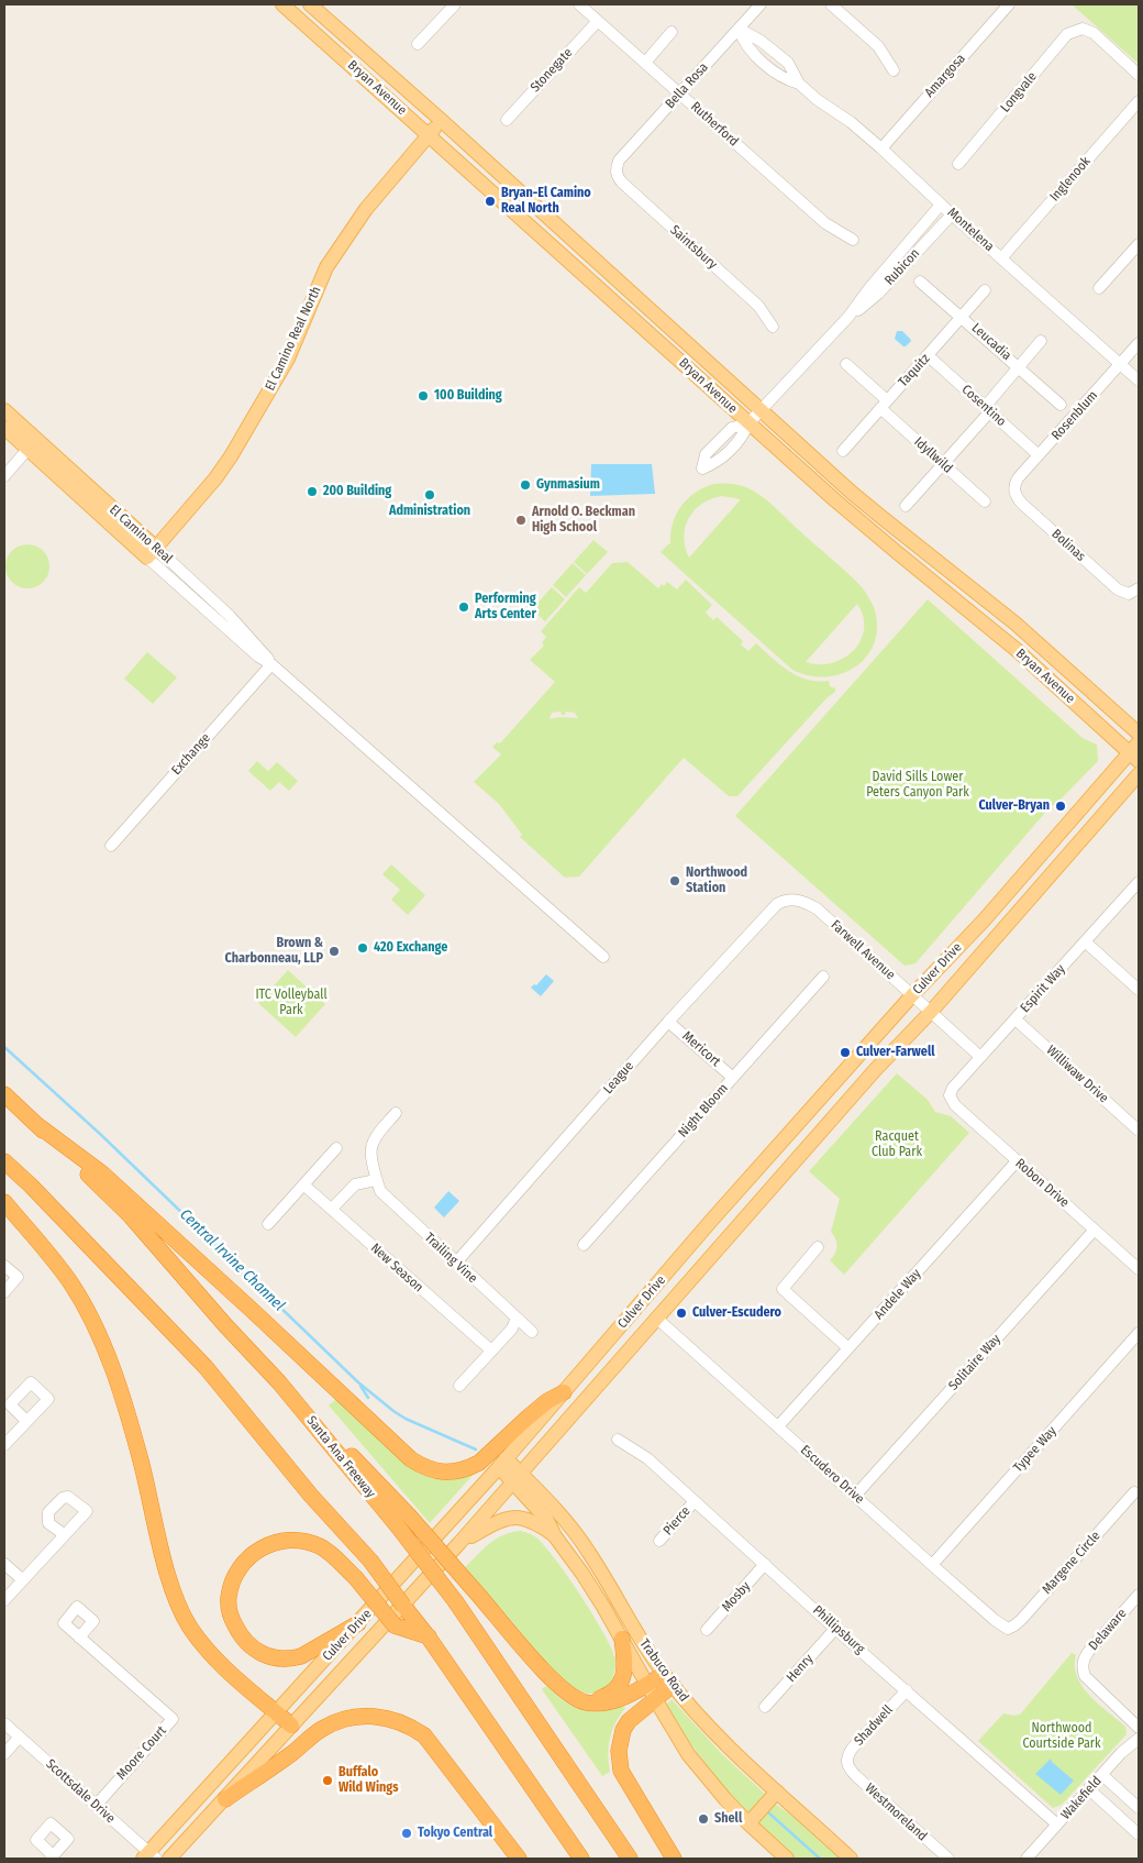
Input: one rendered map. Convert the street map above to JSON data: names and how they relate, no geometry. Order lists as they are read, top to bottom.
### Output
{
  "streets": {
    "highway": ["Santa Ana Freeway"],
    "main road": [
      "Bryan Avenue",
      "El Camino Real North",
      "El Camino Real",
      "Culver Drive",
      "Trabuco Road"
    ],
    "street": [
      "Stonegate",
      "Amargosa",
      "Bella Rosa",
      "Longvale",
      "Rutherford",
      "Inglenook",
      "Montelena",
      "Saintsbury",
      "Rubicon",
      "Leucadia",
      "Taquitz",
      "Cosentino",
      "Rosenblum",
      "Idyllwild",
      "Bolinas",
      "Exchange",
      "Farwell Avenue",
      "Espirit Way",
      "Mericort",
      "Williwaw Drive",
      "League",
      "Night Bloom",
      "Robon Drive",
      "Trailing Vine",
      "New Season",
      "Andele Way",
      "Solitaire Way",
      "Typee Way",
      "Escudero Drive",
      "Pierce",
      "Margene Circle",
      "Mosby",
      "Phillipsburg",
      "Delaware",
      "Henry",
      "Shadwell",
      "Moore Court",
      "Scottsdale Drive",
      "Wakefield",
      "Westmoreland"
    ]
  },
  "crossings": [
    ["Stonegate", "Rutherford"],
    ["Amargosa", "Montelena"],
    ["Bella Rosa", "Rutherford"],
    ["Bella Rosa", "Montelena"],
    ["Bella Rosa", "Saintsbury"],
    ["Bryan Avenue", "Rubicon"],
    ["Bryan Avenue", "El Camino Real North"],
    ["Bryan Avenue", "Culver Drive"],
    ["Inglenook", "Montelena"],
    ["Montelena", "Rubicon"],
    ["Montelena", "Rosenblum"],
    ["El Camino Real North", "El Camino Real"],
    ["Leucadia", "Taquitz"],
    ["Taquitz", "Cosentino"],
    ["Taquitz", "Idyllwild"],
    ["Cosentino", "Rosenblum"],
    ["Rosenblum", "Bolinas"],
    ["El Camino Real", "Exchange"],
    ["Farwell Avenue", "Culver Drive"],
    ["Farwell Avenue", "Espirit Way"],
    ["Farwell Avenue", "League"],
    ["Culver Drive", "Escudero Drive"],
    ["Culver Drive", "Trabuco Road"],
    ["Culver Drive", "Scottsdale Drive"],
    ["Espirit Way", "Williwaw Drive"],
    ["Espirit Way", "Robon Drive"],
    ["Mericort", "League"],
    ["Mericort", "Night Bloom"],
    ["League", "Trailing Vine"],
    ["Robon Drive", "Andele Way"],
    ["Robon Drive", "Solitaire Way"],
    ["Andele Way", "Escudero Drive"],
    ["Solitaire Way", "Escudero Drive"],
    ["Typee Way", "Escudero Drive"],
    ["Escudero Drive", "Margene Circle"],
    ["Pierce", "Phillipsburg"],
    ["Mosby", "Phillipsburg"],
    ["Phillipsburg", "Henry"],
    ["Phillipsburg", "Shadwell"],
    ["Phillipsburg", "Wakefield"],
    ["Shadwell", "Westmoreland"],
    ["Moore Court", "Scottsdale Drive"]
  ],
  "water": ["Central Irvine Channel"],
  "parks": [
    "David Sills Lower Peters Canyon Park",
    "ITC Volleyball Park",
    "Racquet Club Park",
    "Northwood Courtside Park"
  ],
  "places": [
    "Bryan-El Camino Real North",
    "100 Building",
    "Gynmasium",
    "200 Building",
    "Administration",
    "Arnold O. Beckman High School",
    "Performing Arts Center",
    "Culver-Bryan",
    "Northwood Station",
    "420 Exchange",
    "Brown & Charbonneau, LLP",
    "Culver-Farwell",
    "Culver-Escudero",
    "Buffalo Wild Wings",
    "Shell",
    "Tokyo Central"
  ]
}
